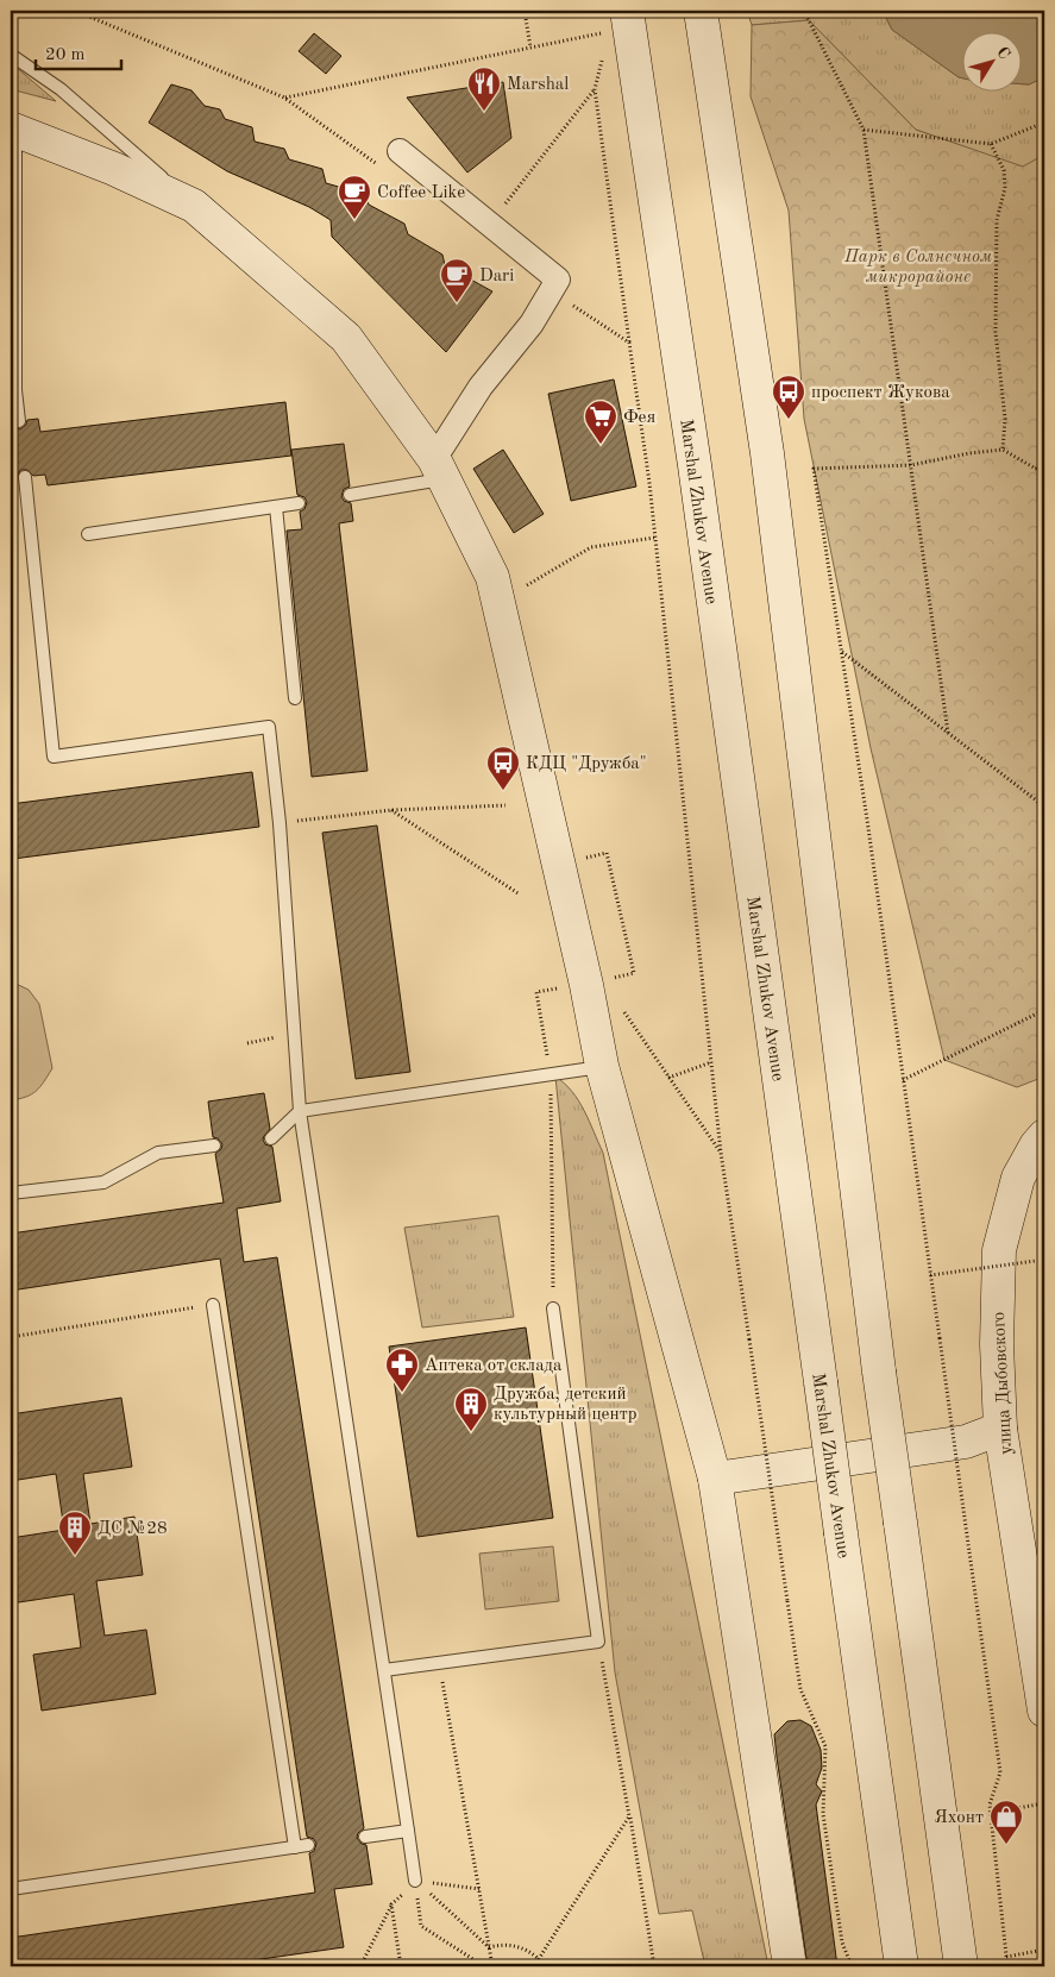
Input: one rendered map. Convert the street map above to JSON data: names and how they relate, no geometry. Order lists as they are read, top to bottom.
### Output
{
  "streets": {
    "main road": ["Marshal Zhukov Avenue", "улица Дыбовского"]
  },
  "parks": ["Парк в Солнечном микрорайоне"],
  "places": {
    "restaurant": ["Marshal"],
    "cafe": ["Coffee Like", "Dari"],
    "bus stop": ["проспект Жукова", "КДЦ \"Дружба\""],
    "supermarket": ["Фея"],
    "pharmacy": ["Аптека от склада"],
    "building": ["Дружба, детский культурный центр", "ДС №28"],
    "shop": ["Яхонт"]
  },
  "scale_bar": "20 m",
  "north": "top right"
}
